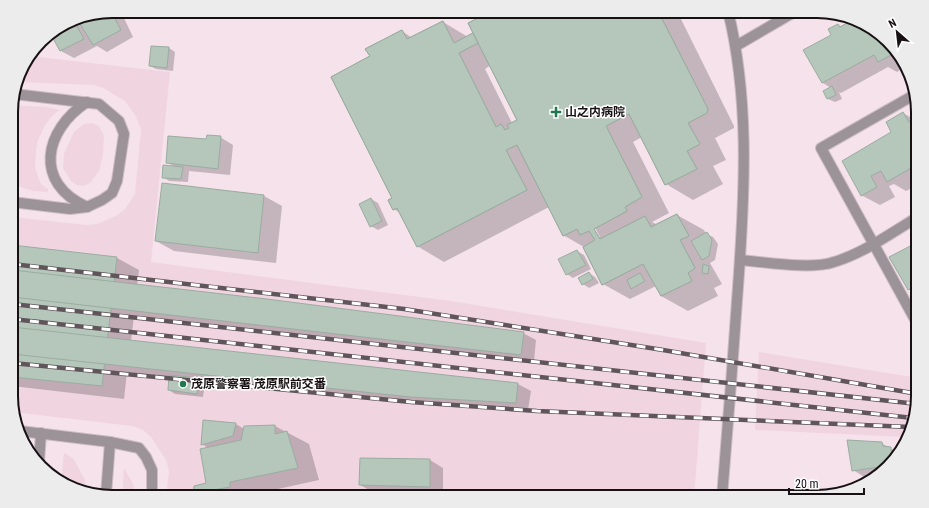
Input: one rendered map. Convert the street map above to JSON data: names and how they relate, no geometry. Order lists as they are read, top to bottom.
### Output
{
  "places": {
    "health": ["山之内病院"],
    "other": ["茂原警察署 茂原駅前交番"]
  },
  "scale_bar": "20 m",
  "north": "top left"
}
